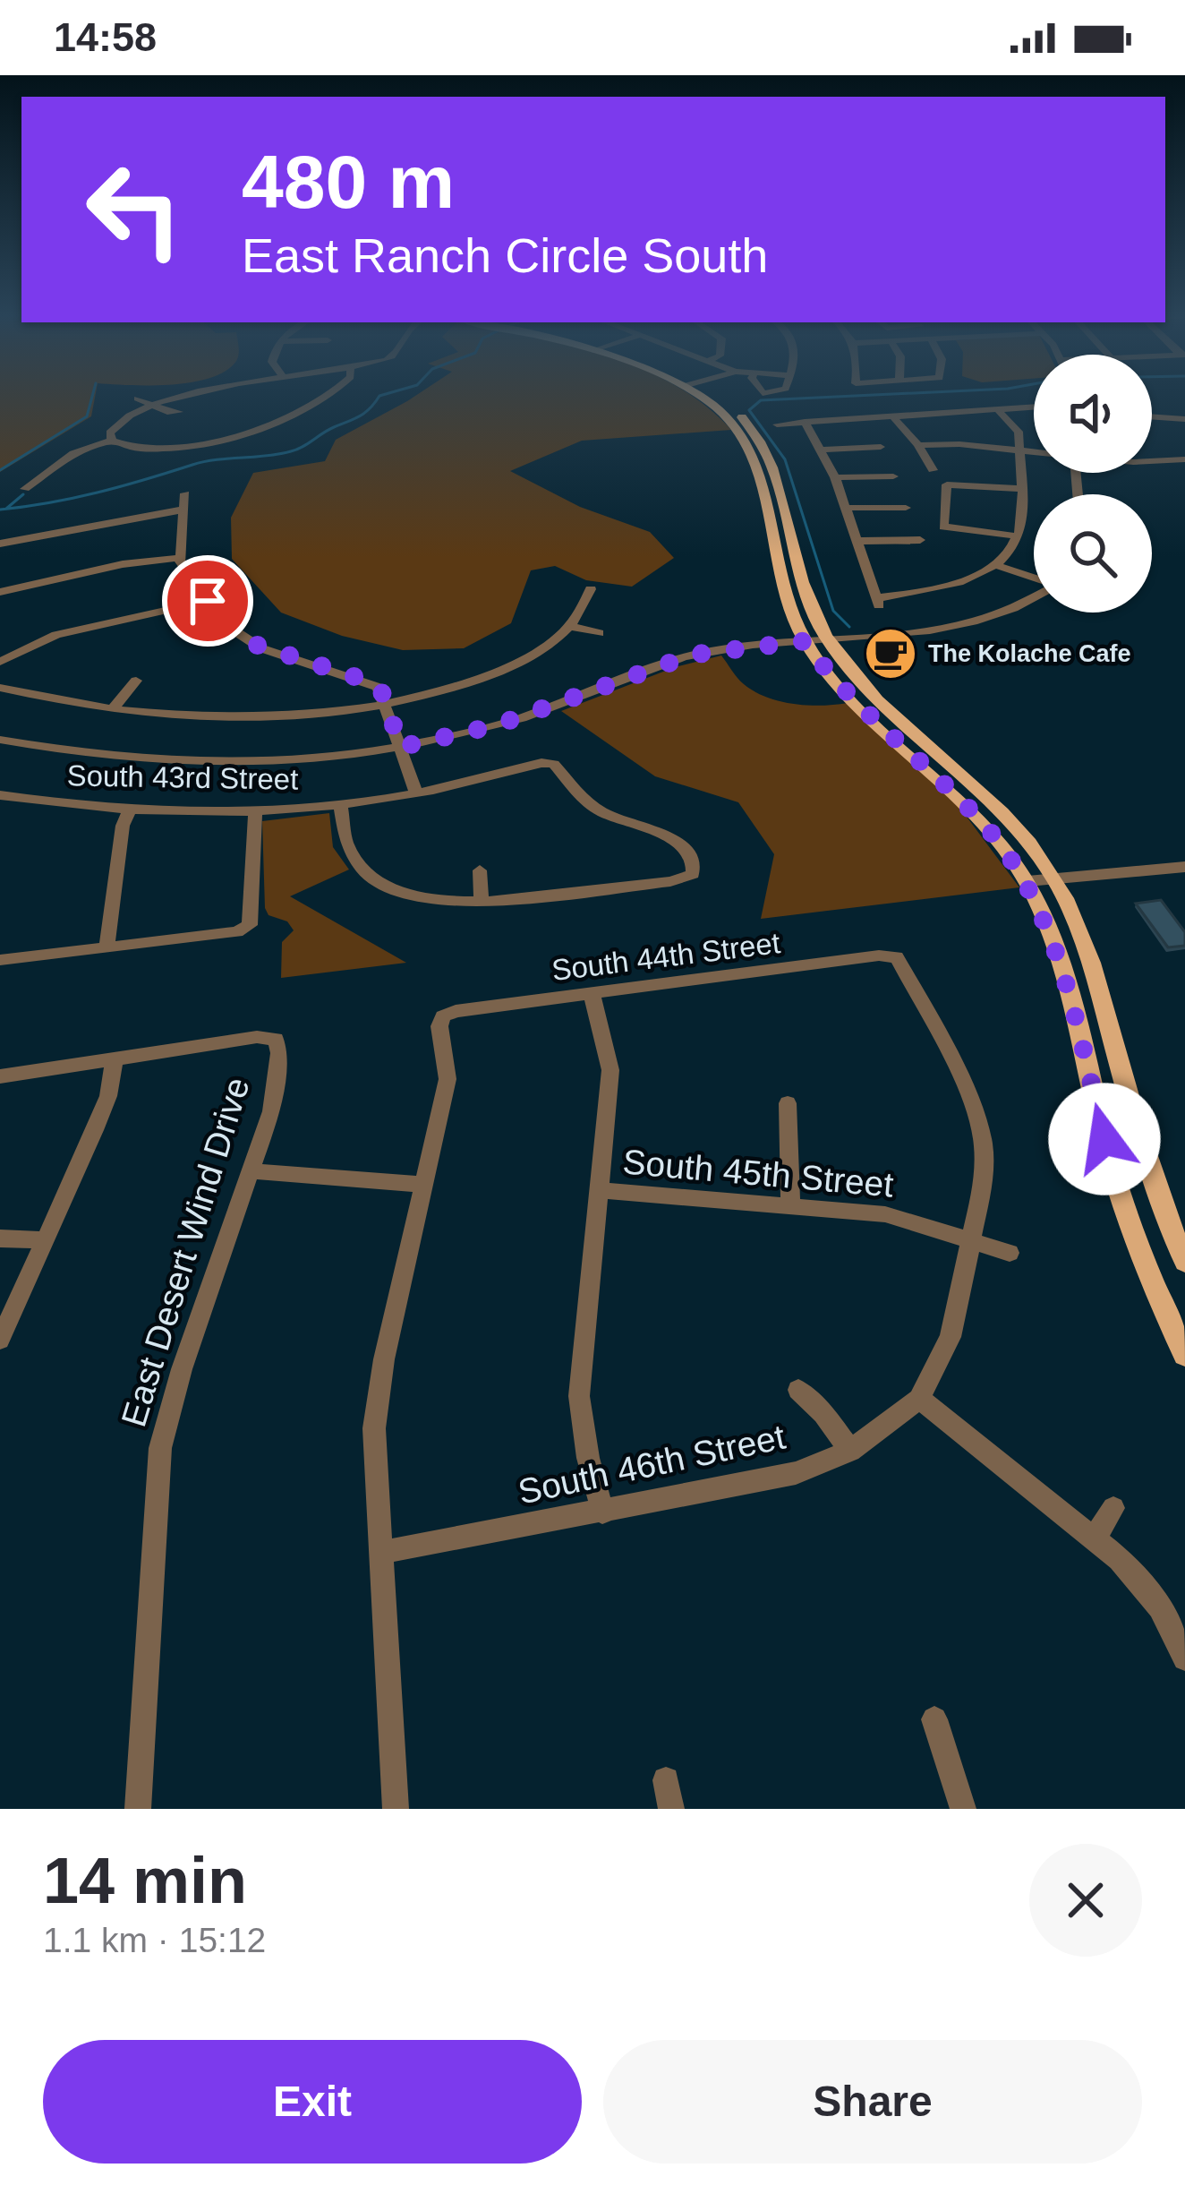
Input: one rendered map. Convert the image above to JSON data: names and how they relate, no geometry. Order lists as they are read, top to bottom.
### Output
{
  "streets": {
    "street": [
      "South 43rd Street",
      "South 44th Street",
      "South 45th Street",
      "East Desert Wind Drive",
      "South 46th Street"
    ]
  },
  "crossings": [
    ["South 44th Street", "South 45th Street"]
  ],
  "places": {
    "cafe": ["The Kolache Cafe"]
  },
  "page": {
    "status": "14:58",
    "turn": ["480 m", "East Ranch Circle South"],
    "heading": ["14 min", "1.1 km · 15:12"],
    "buttons": ["Exit", "Share"]
  }
}
